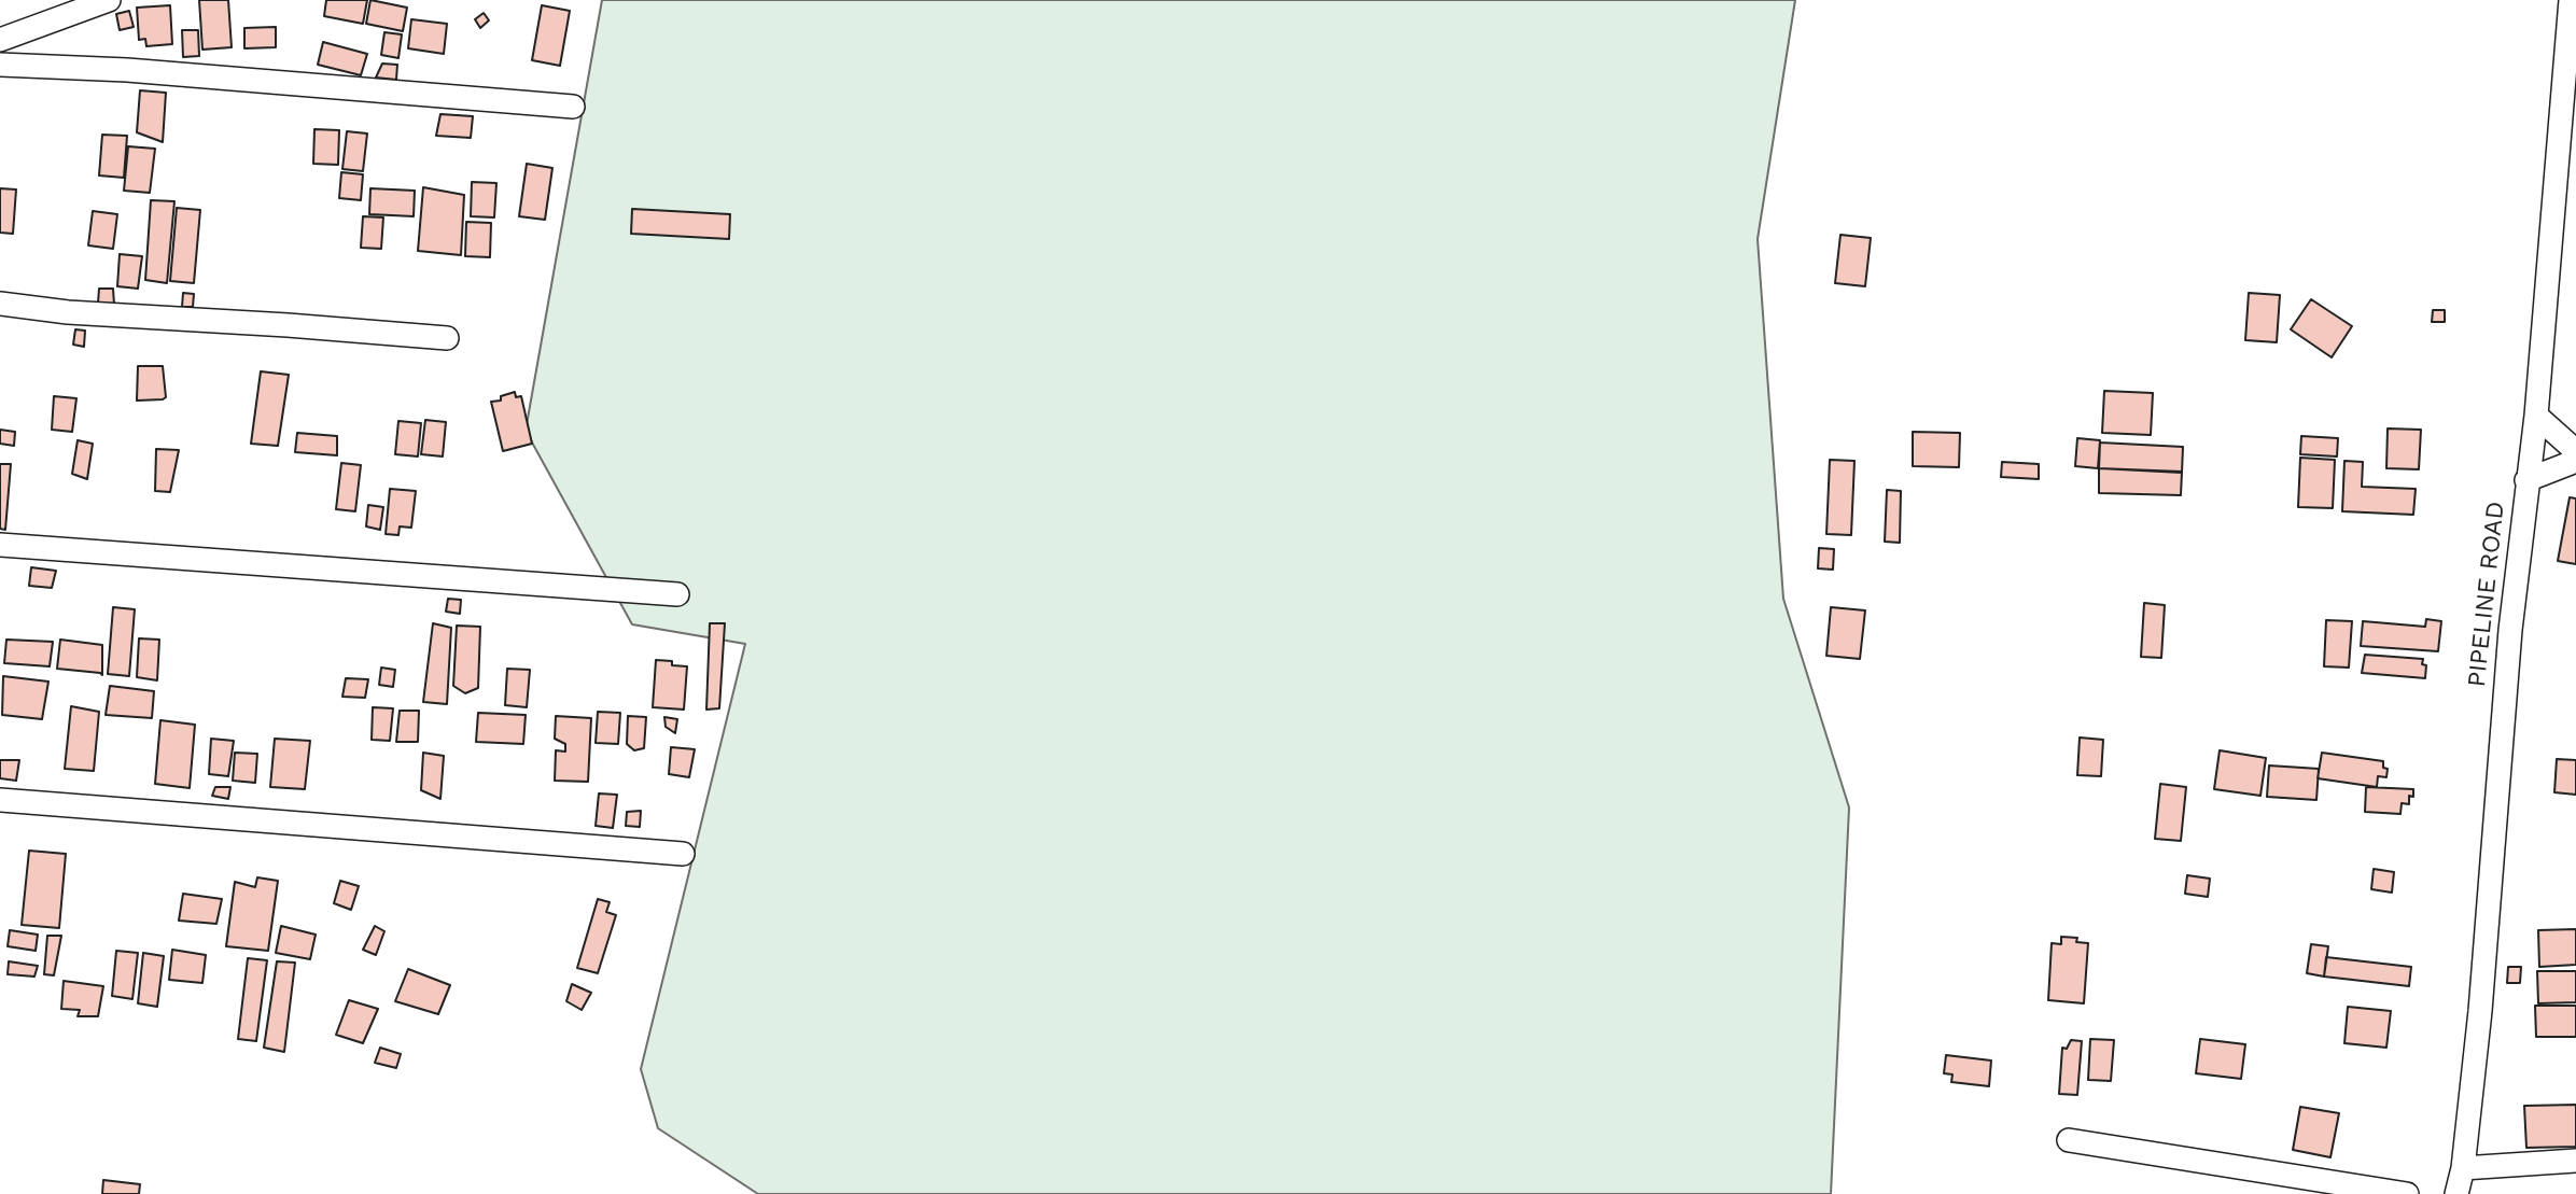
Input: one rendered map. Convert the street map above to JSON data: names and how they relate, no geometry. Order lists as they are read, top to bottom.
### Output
{
  "streets": {
    "street": ["PIPELINE ROAD"]
  }
}
